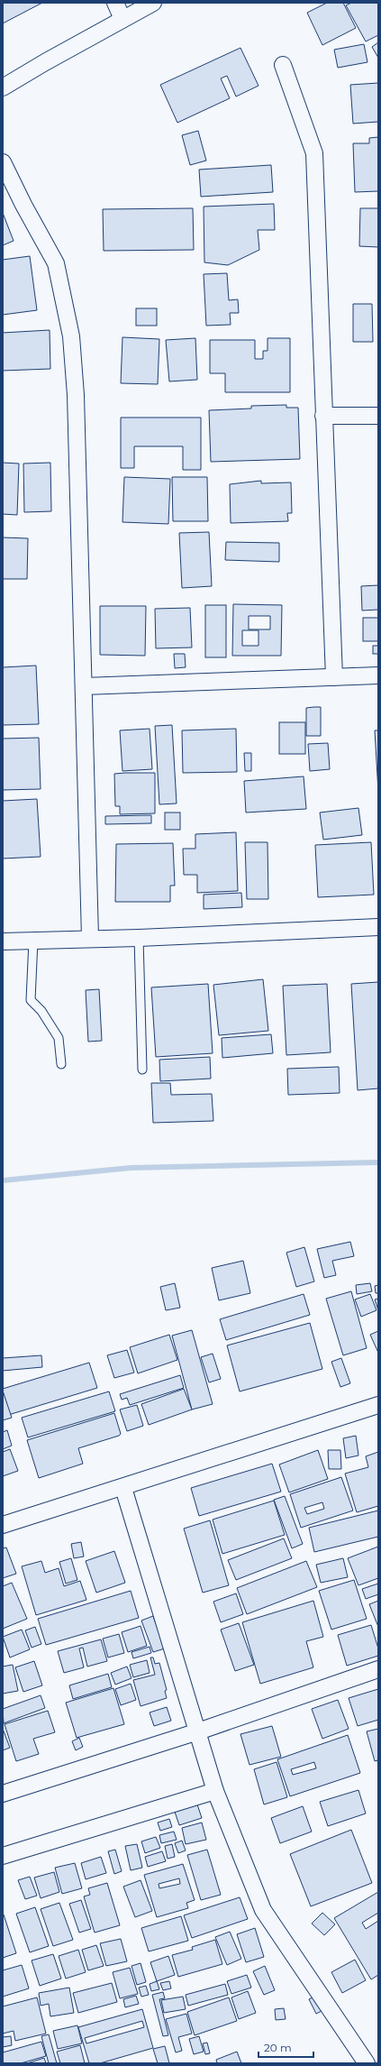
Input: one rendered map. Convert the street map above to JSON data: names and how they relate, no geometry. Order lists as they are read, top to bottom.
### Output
{
  "scale_bar": "20 m"
}
